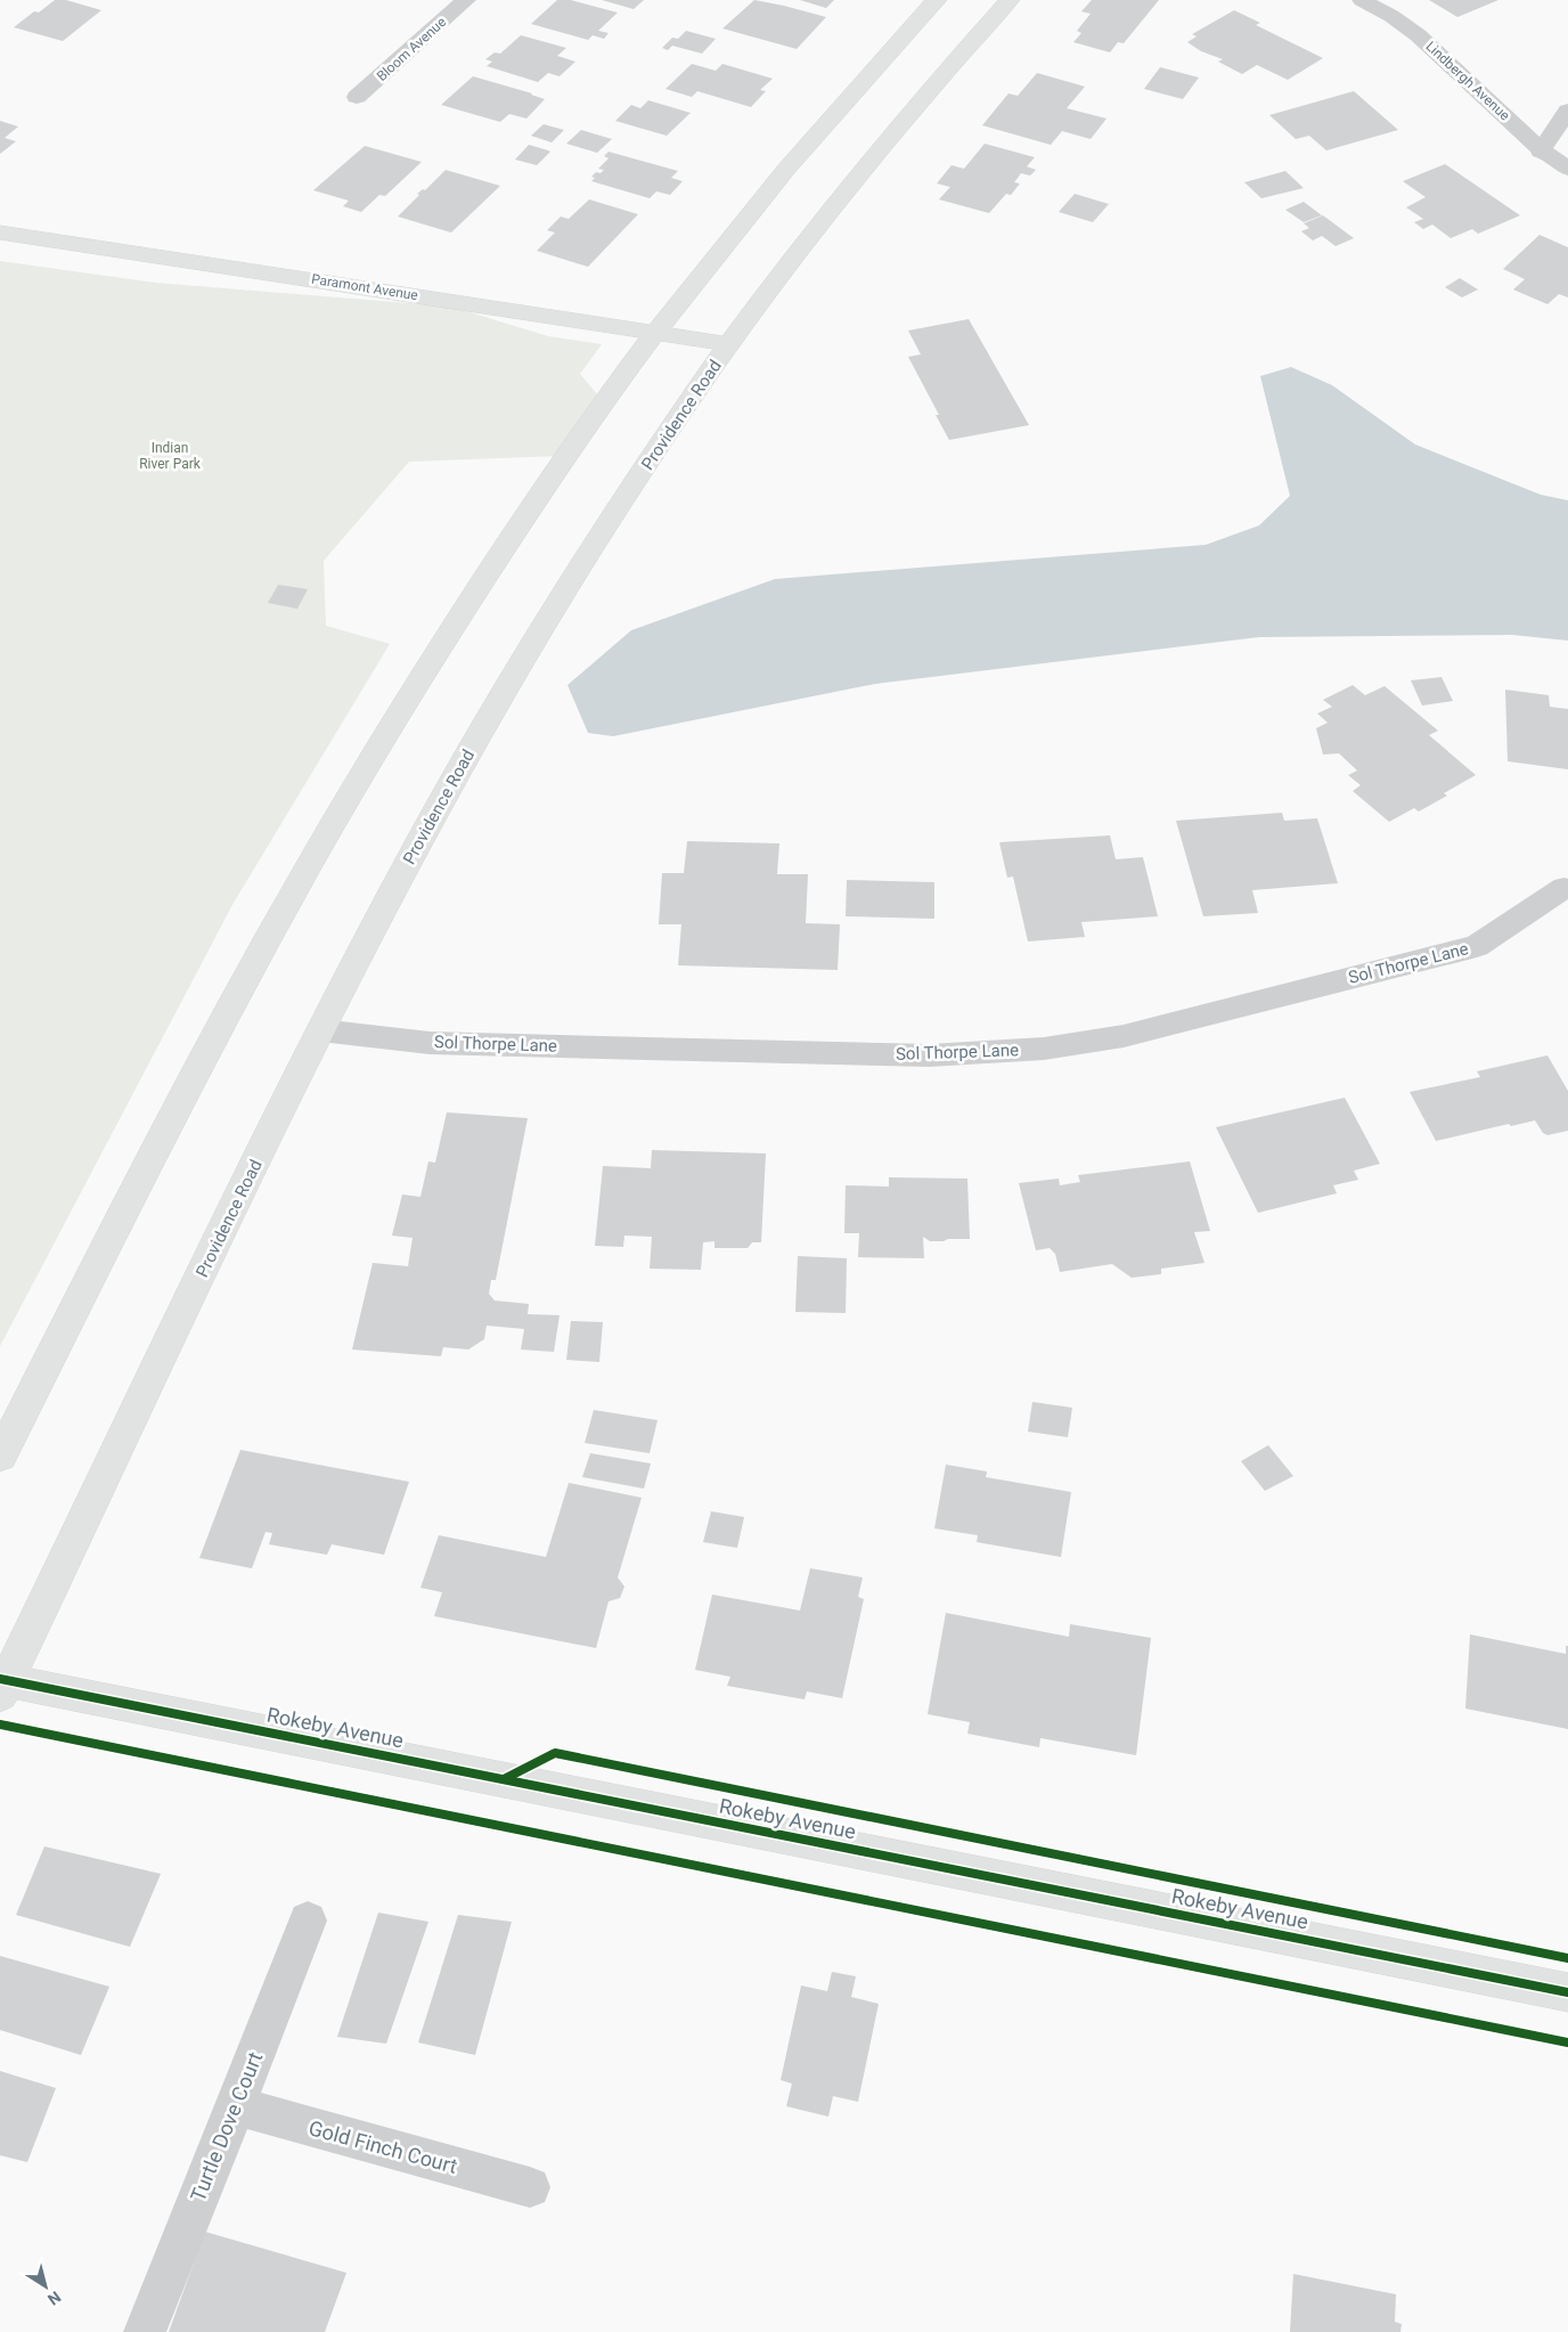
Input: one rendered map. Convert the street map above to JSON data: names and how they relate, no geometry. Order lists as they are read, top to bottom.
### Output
{
  "streets": {
    "main road": ["Paramont Avenue", "Providence Road", "Rokeby Avenue"],
    "street": [
      "Bloom Avenue",
      "Lindbergh Avenue",
      "Sol Thorpe Lane",
      "Turtle Dove Court",
      "Gold Finch Court"
    ]
  },
  "crossings": [
    ["Paramont Avenue", "Providence Road"],
    ["Providence Road", "Sol Thorpe Lane"],
    ["Providence Road", "Rokeby Avenue"],
    ["Turtle Dove Court", "Gold Finch Court"]
  ],
  "parks": ["Indian River Park"],
  "north": "bottom right"
}
